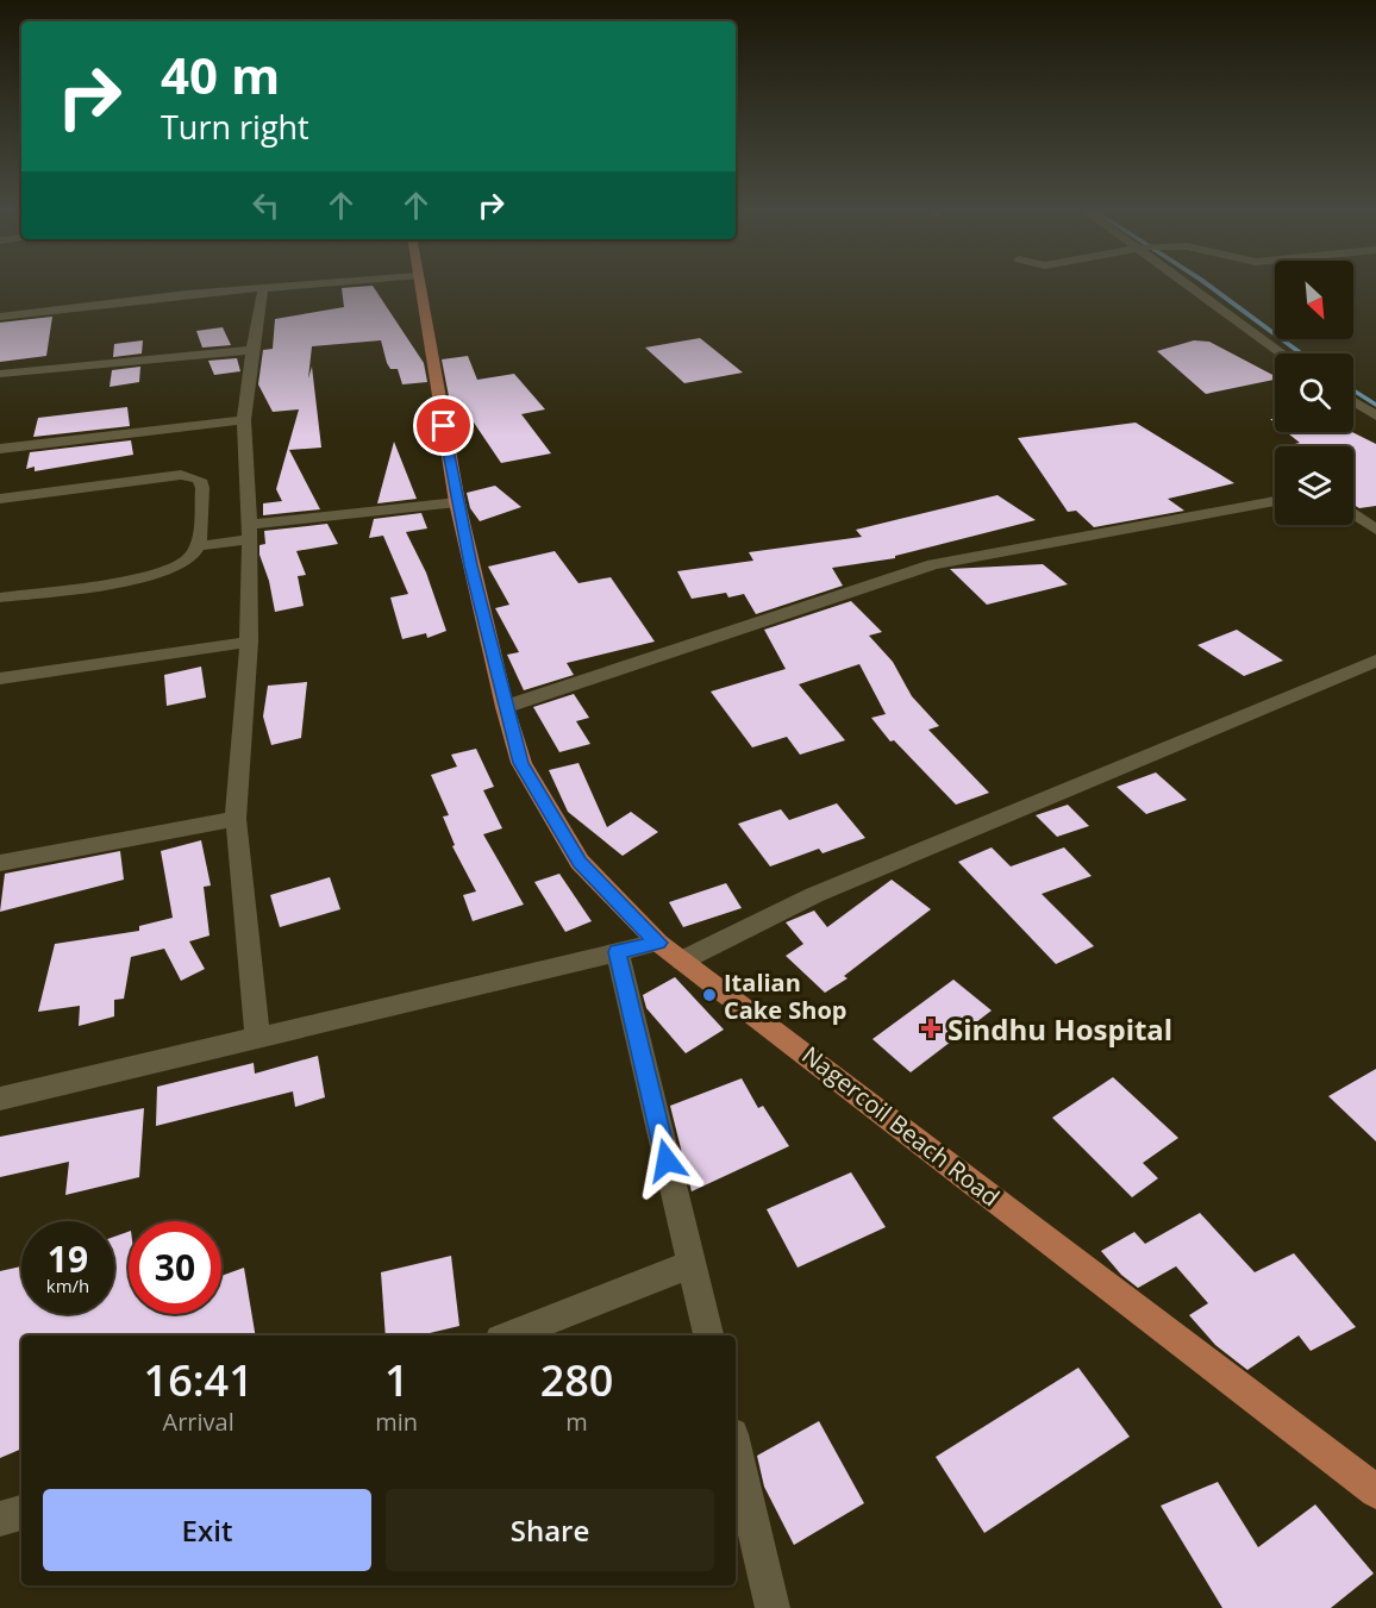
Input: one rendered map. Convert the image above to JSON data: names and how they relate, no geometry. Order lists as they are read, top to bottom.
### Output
{
  "streets": {
    "main road": ["Nagercoil Beach Road"]
  },
  "places": {
    "other": ["Italian Cake Shop"],
    "health": ["Sindhu Hospital"]
  },
  "north": "bottom right",
  "page": {
    "turn": ["40 m", "Turn right"],
    "speed": "19 km/h",
    "limit": "30",
    "eta": [
      "16:41",
      "Arrival",
      "1",
      "min",
      "280",
      "m"
    ],
    "buttons": ["Exit", "Share"]
  }
}
